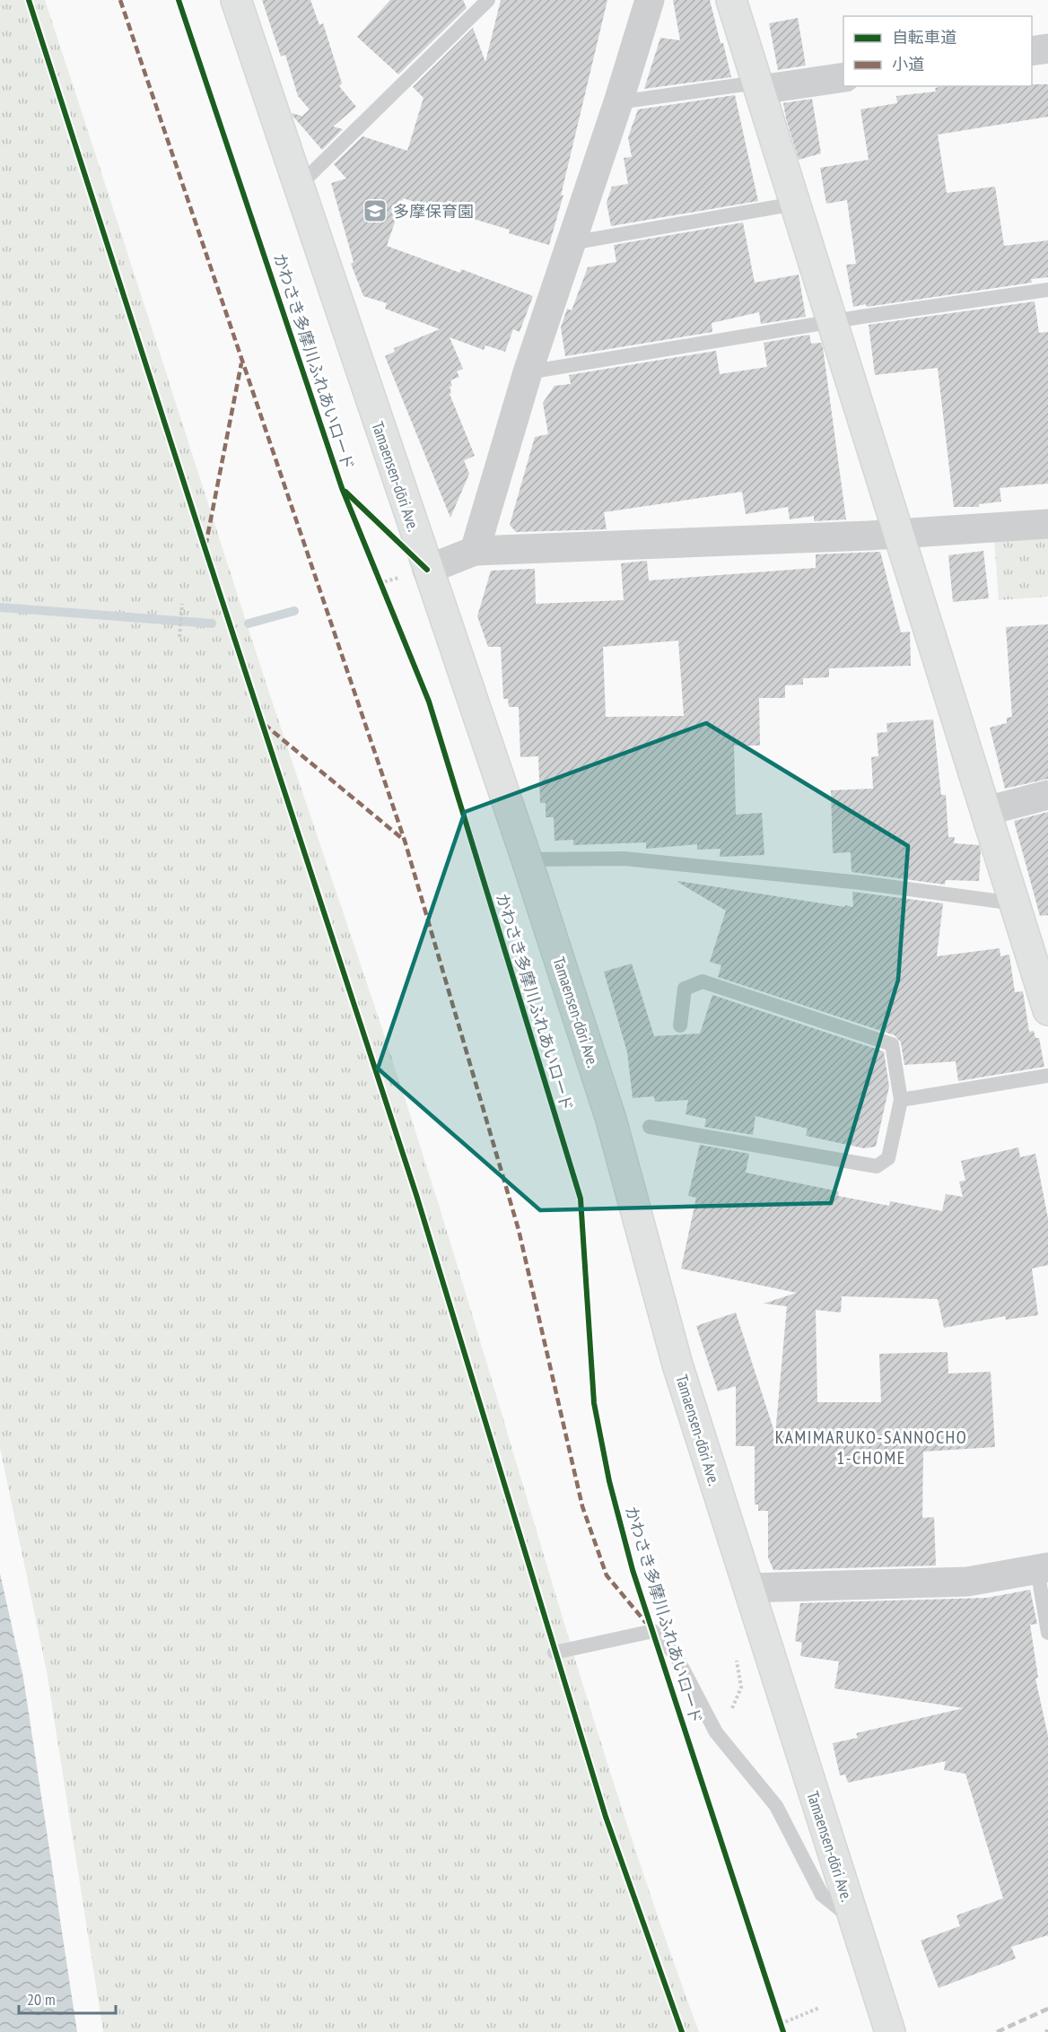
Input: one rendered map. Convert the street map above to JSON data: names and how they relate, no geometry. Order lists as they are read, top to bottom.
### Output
{
  "streets": {
    "main road": ["Tamaensen-dōri Ave."],
    "cycle path": ["かわさき多摩川ふれあいロード"]
  },
  "districts": ["KAMIMARUKO-SANNOCHO 1-CHOME"],
  "places": {
    "school or university": ["多摩保育園"]
  },
  "legend": ["自転車道", "小道"],
  "scale_bar": "20 m"
}
